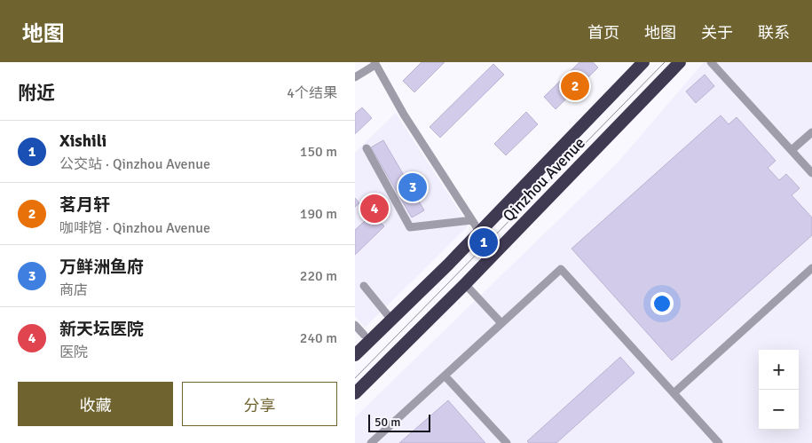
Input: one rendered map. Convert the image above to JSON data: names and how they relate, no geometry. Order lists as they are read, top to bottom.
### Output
{
  "streets": {
    "highway": ["Qinzhou Avenue"]
  },
  "scale_bar": "50 m",
  "page": {
    "header": "地图",
    "nav": [
      "首页",
      "地图",
      "关于",
      "联系"
    ],
    "heading": ["附近", "4个结果"],
    "pins": [
      "2",
      "3",
      "4",
      "1"
    ],
    "list": [
      {
        "mark": "1",
        "name": "Xishili",
        "note": "公交站 · Qinzhou Avenue",
        "value": "150 m"
      },
      {
        "mark": "2",
        "name": "茗月轩",
        "note": "咖啡馆 · Qinzhou Avenue",
        "value": "190 m"
      },
      {
        "mark": "3",
        "name": "万鲜洲鱼府",
        "note": "商店",
        "value": "220 m"
      },
      {
        "mark": "4",
        "name": "新天坛医院",
        "note": "医院",
        "value": "240 m"
      }
    ],
    "map_buttons": ["+", "−"],
    "buttons": ["收藏", "分享"],
    "scale": "50 m"
  }
}
